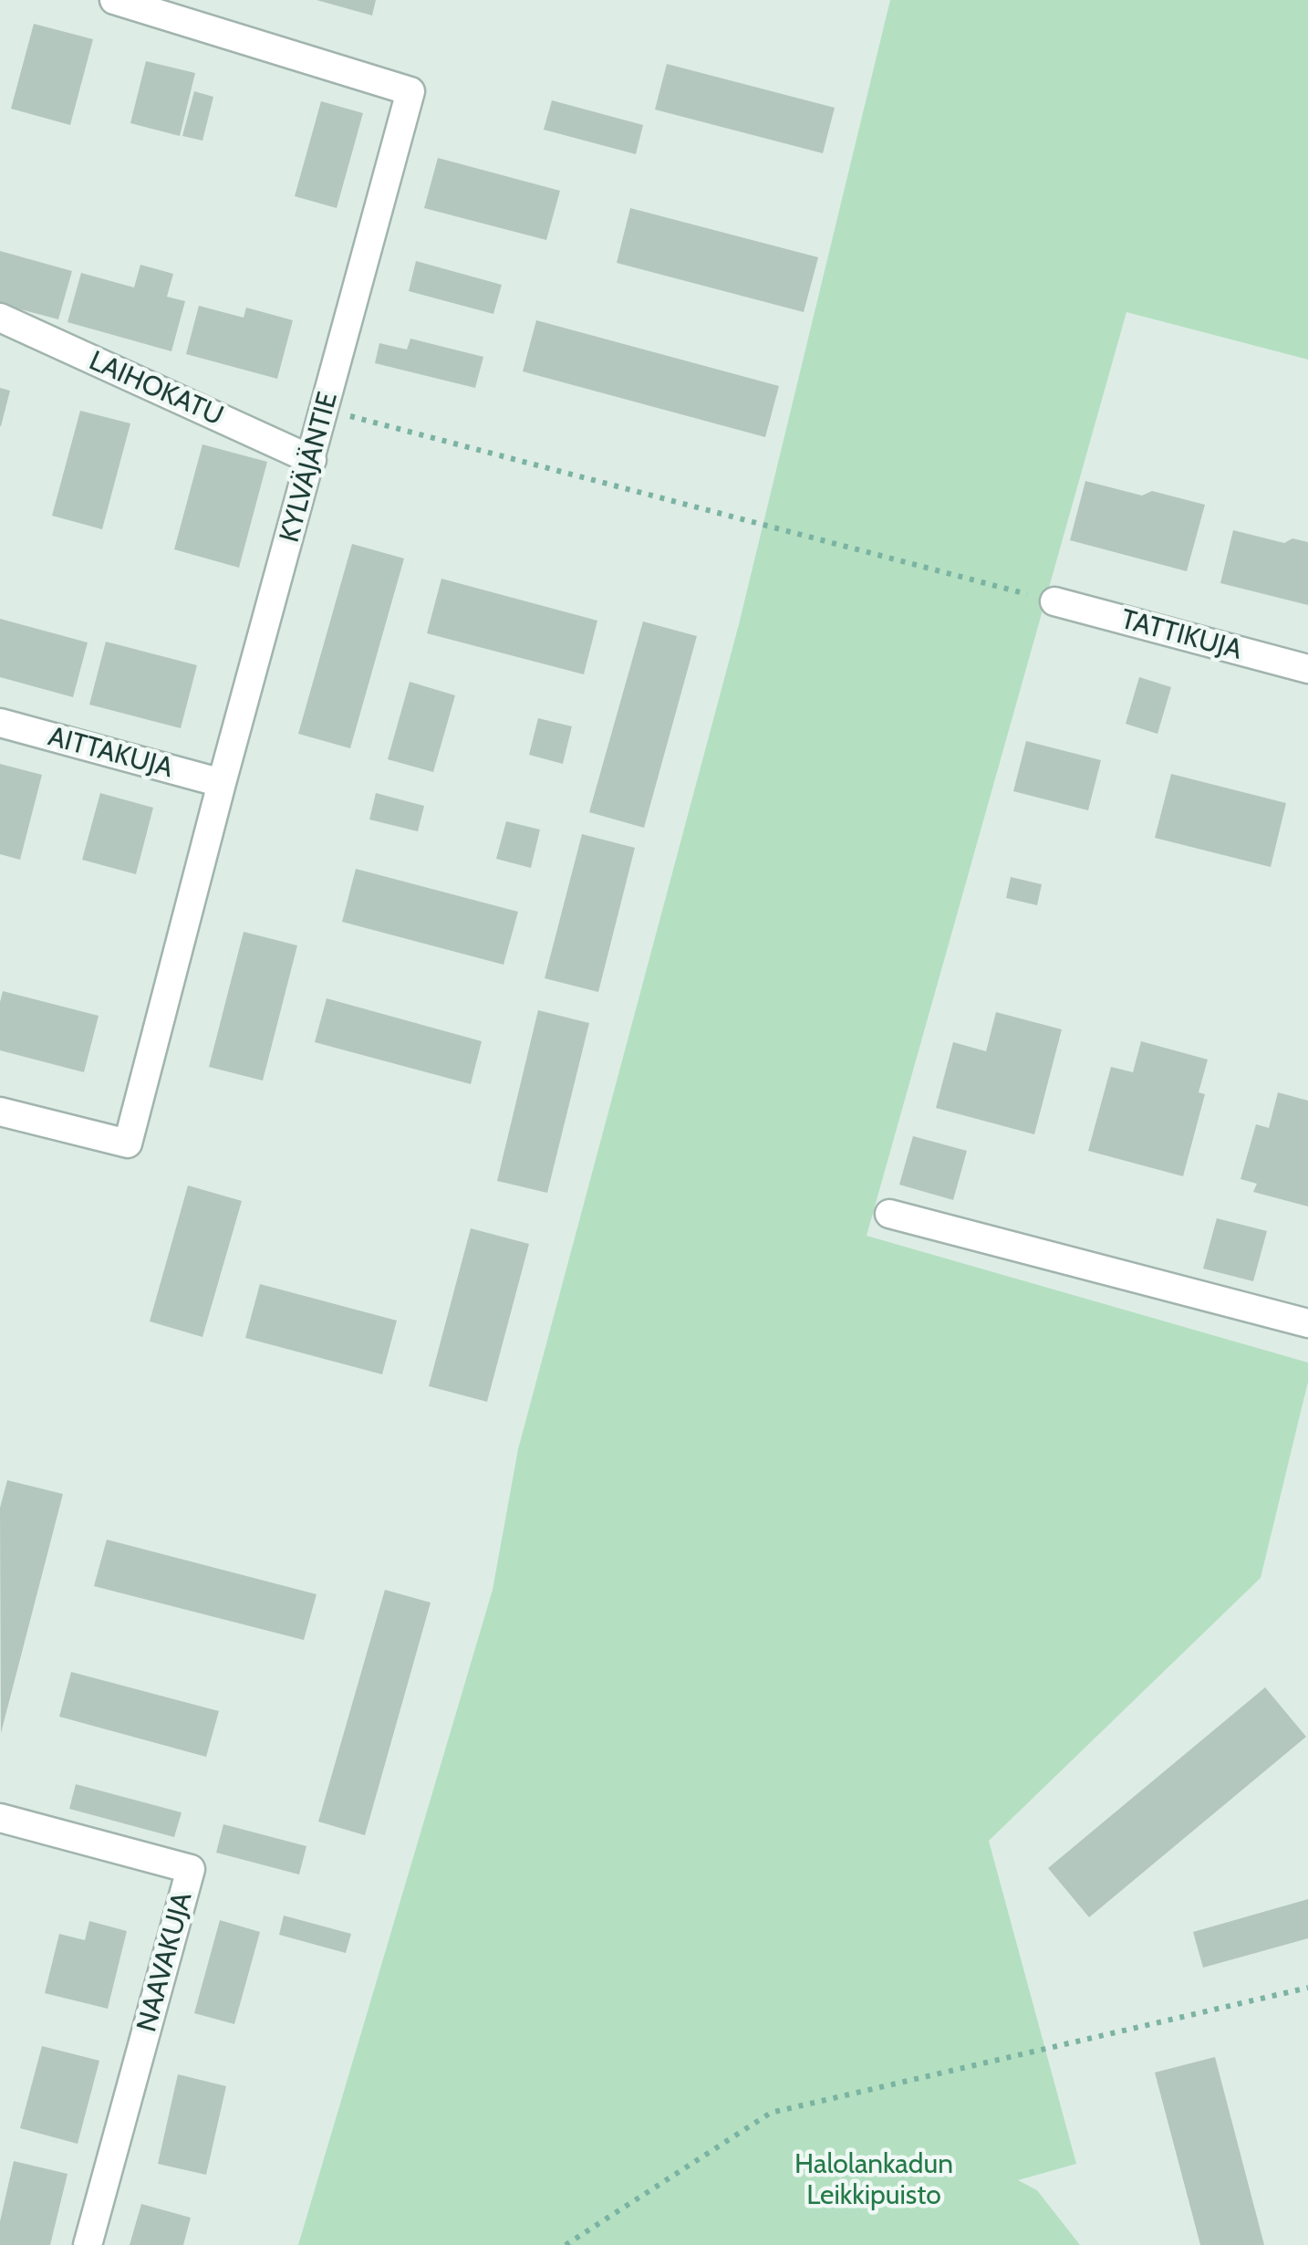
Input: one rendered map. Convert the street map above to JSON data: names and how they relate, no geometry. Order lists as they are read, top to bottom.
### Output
{
  "streets": {
    "street": [
      "LAIHOKATU",
      "KYLVÄJÄNTIE",
      "TATTIKUJA",
      "AITTAKUJA",
      "NAAVAKUJA"
    ]
  },
  "crossings": [
    ["LAIHOKATU", "KYLVÄJÄNTIE"],
    ["KYLVÄJÄNTIE", "AITTAKUJA"]
  ],
  "parks": ["Halolankadun Leikkipuisto"]
}
